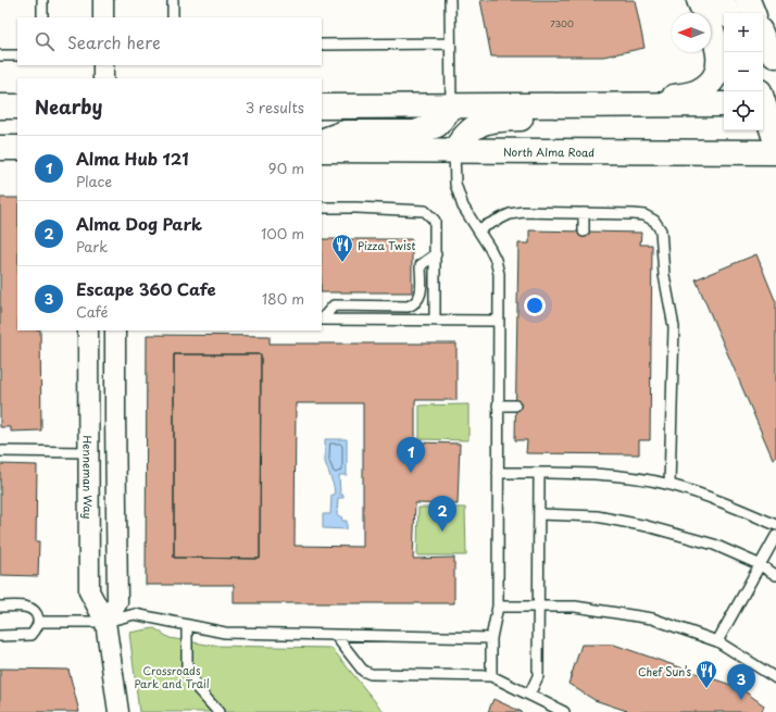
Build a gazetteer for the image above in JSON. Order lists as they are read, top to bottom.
{
  "streets": {
    "main road": ["North Alma Road"],
    "street": ["Henneman Way"]
  },
  "parks": ["Crossroads Park and Trail"],
  "places": {
    "restaurant": ["Pizza Twist", "Chef Sun’s"]
  },
  "house_numbers": ["7300"],
  "north": "left",
  "page": {
    "map_buttons": ["+", "−"],
    "search": "Search here",
    "heading": ["Nearby", "3 results"],
    "list": [
      {
        "mark": "1",
        "name": "Alma Hub 121",
        "note": "Place",
        "value": "90 m"
      },
      {
        "mark": "2",
        "name": "Alma Dog Park",
        "note": "Park",
        "value": "100 m"
      },
      {
        "mark": "3",
        "name": "Escape 360 Cafe",
        "note": "Café",
        "value": "180 m"
      }
    ],
    "pins": ["1", "2", "3"]
  }
}
